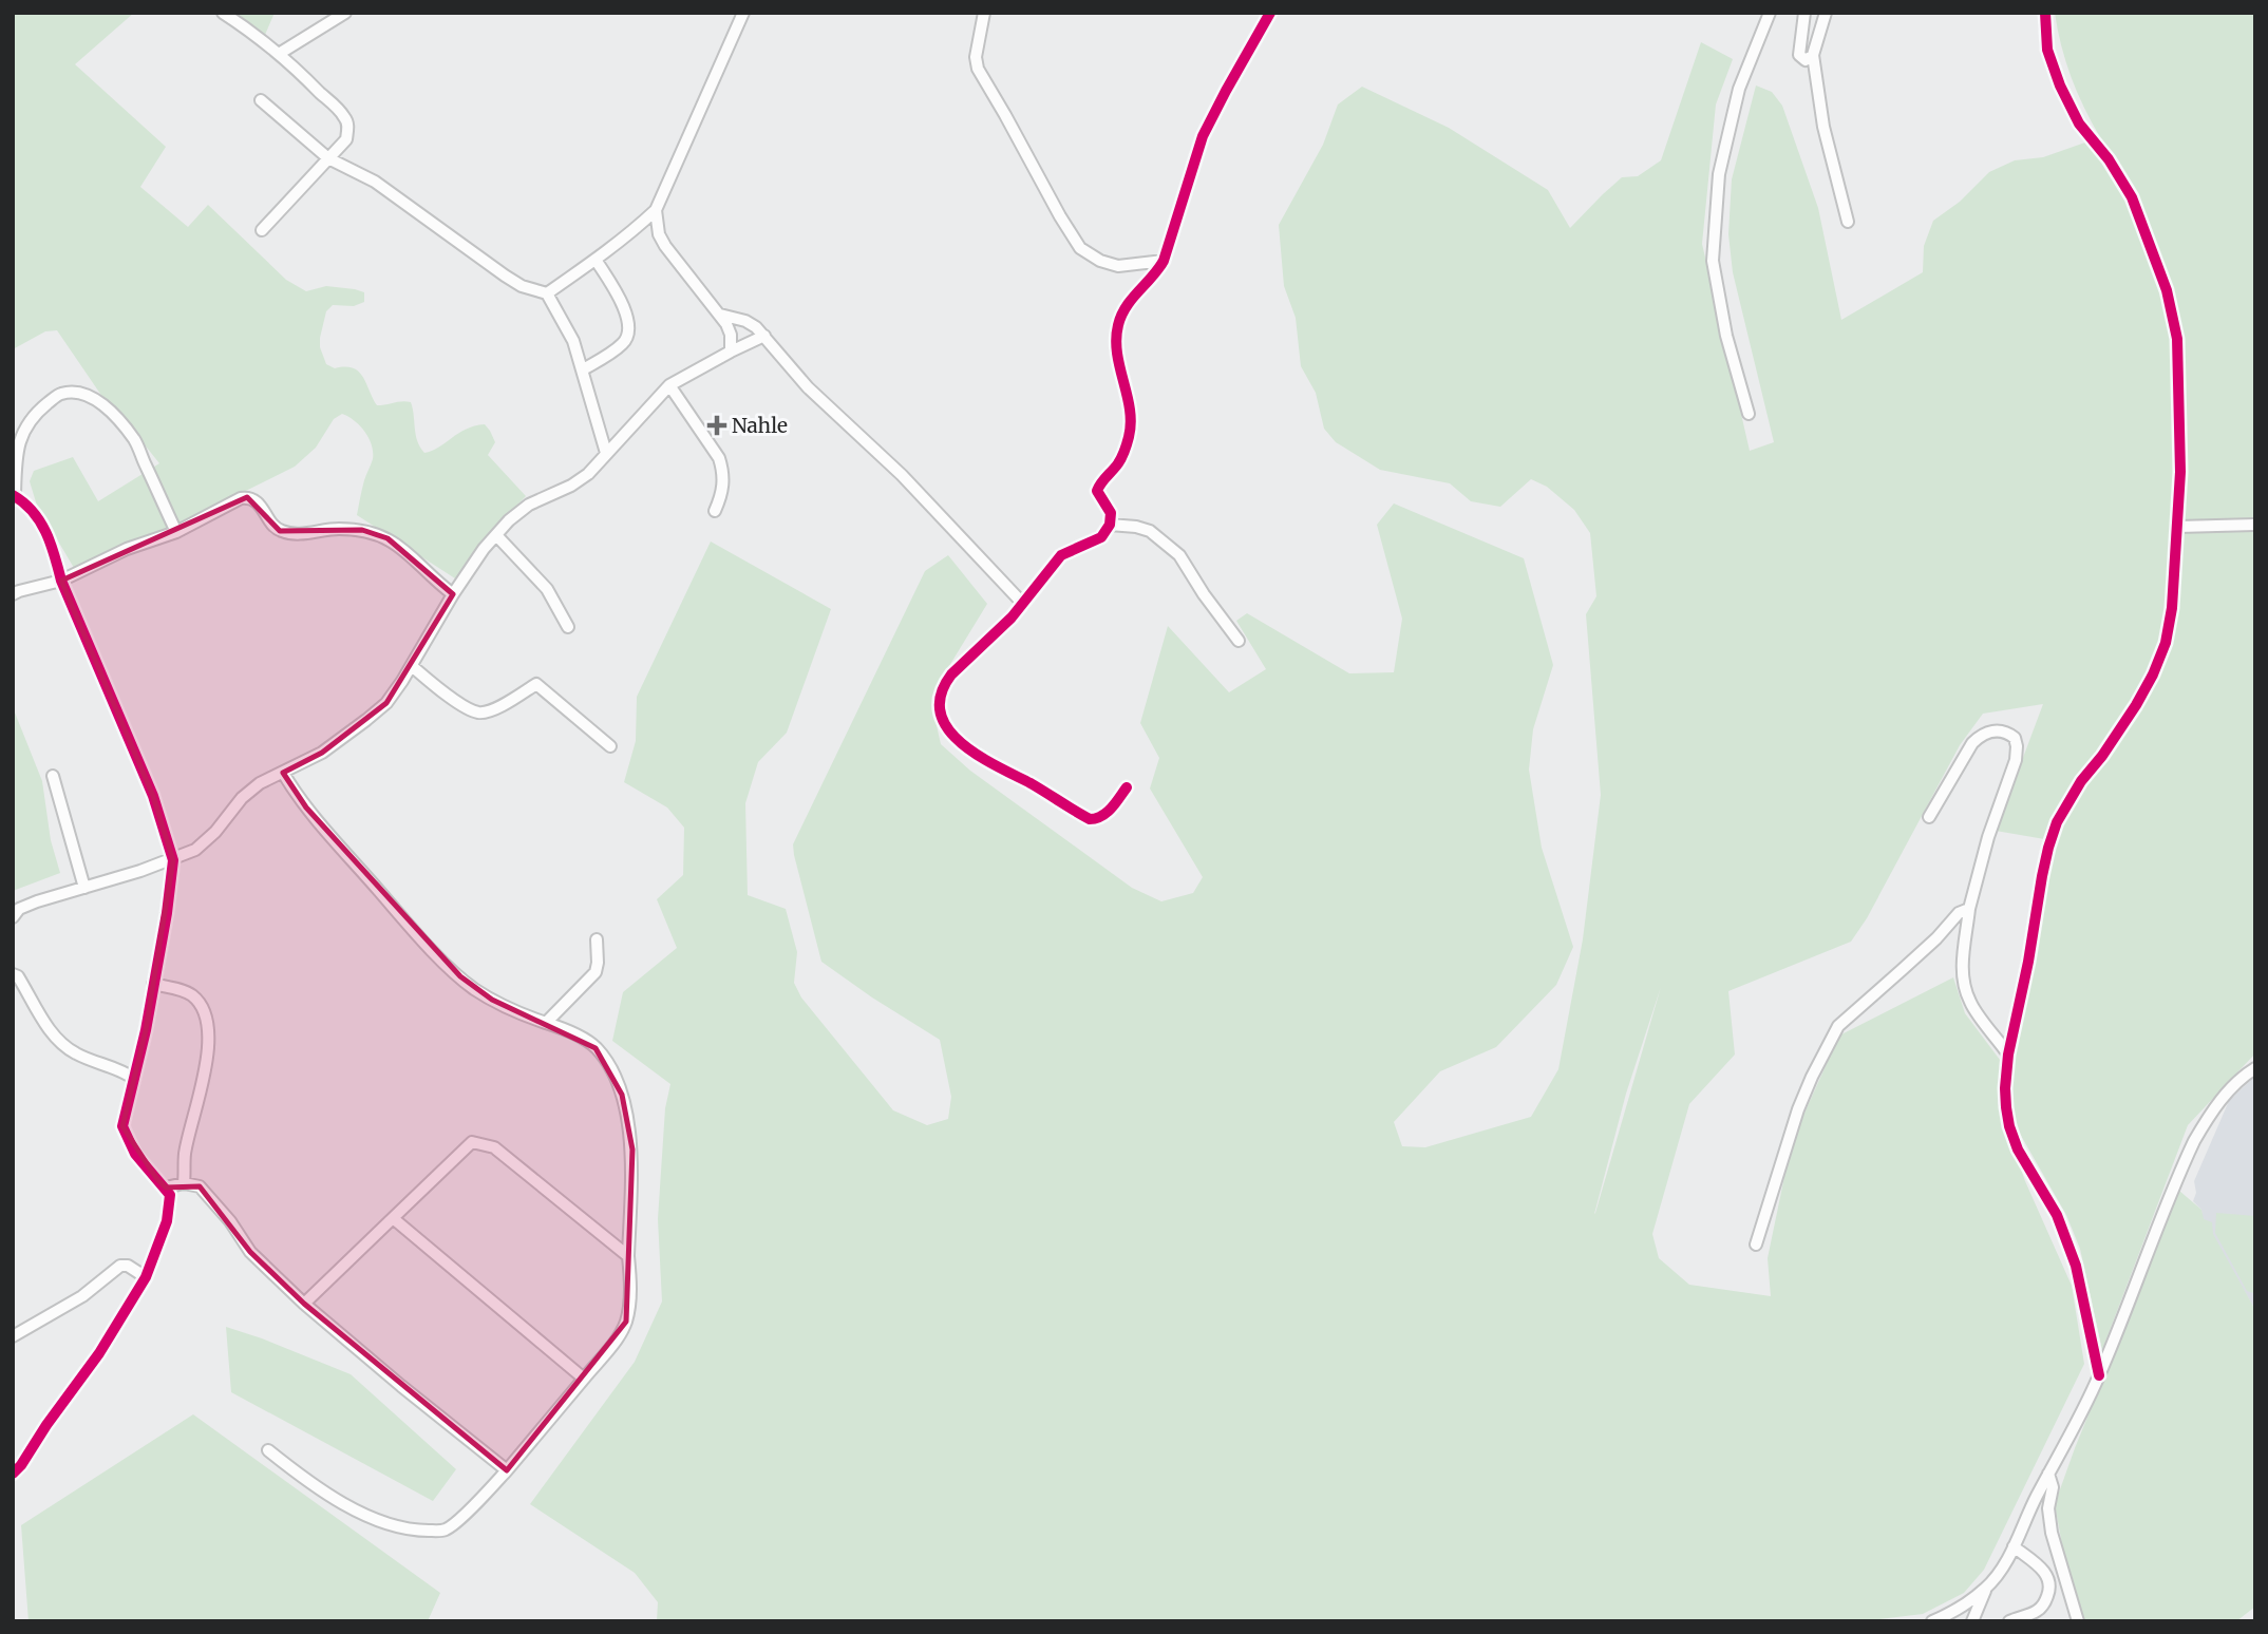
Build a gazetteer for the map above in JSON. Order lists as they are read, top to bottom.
{
  "places": {
    "health": ["Nahle"]
  }
}
